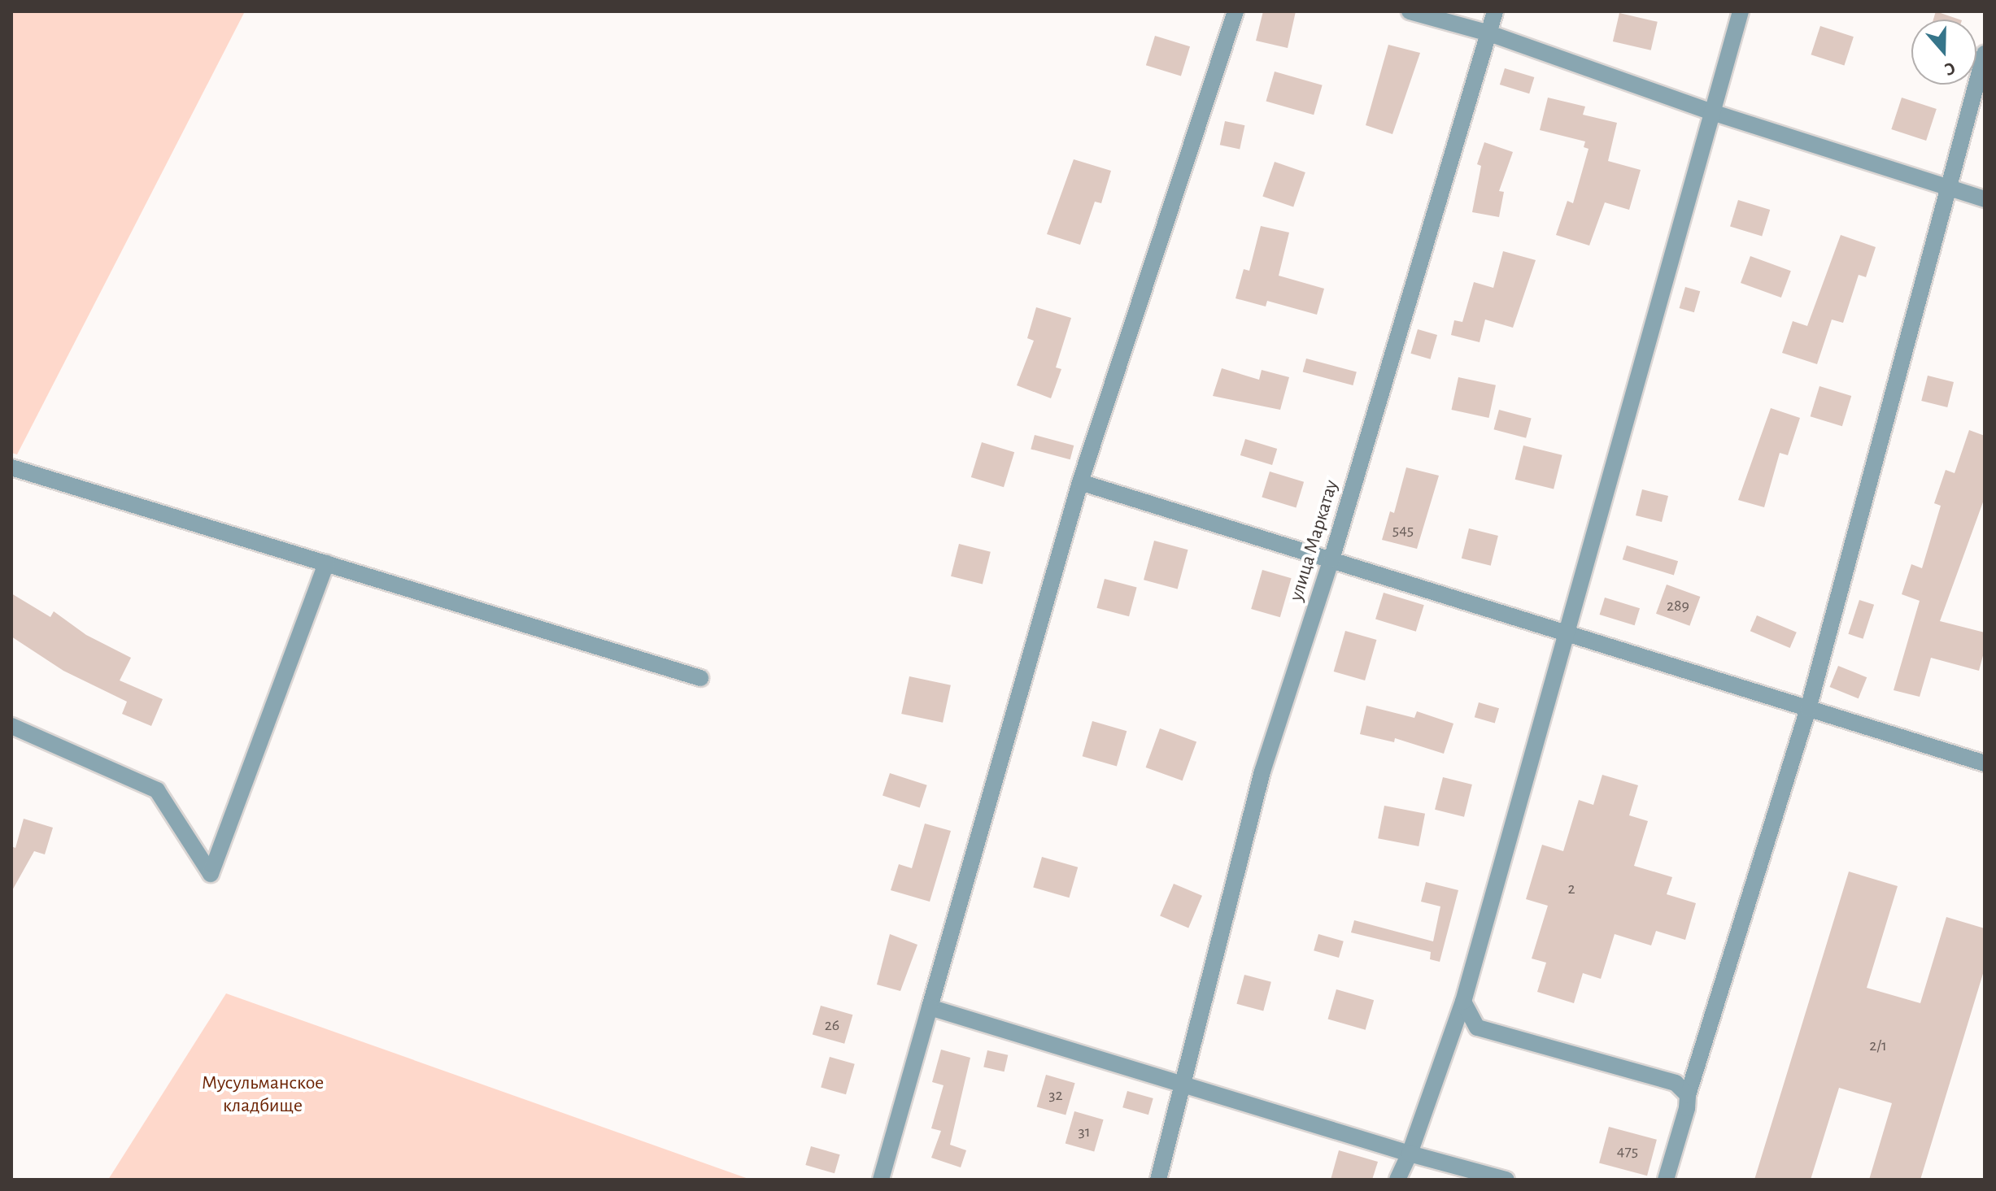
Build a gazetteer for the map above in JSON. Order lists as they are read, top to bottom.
{
  "streets": {
    "street": ["улица Маркатау"]
  },
  "parks": ["Мусульманское кладбище"],
  "house_numbers": [
    "545",
    "289",
    "2",
    "26",
    "2/1",
    "32",
    "31",
    "475"
  ],
  "north": "bottom"
}
